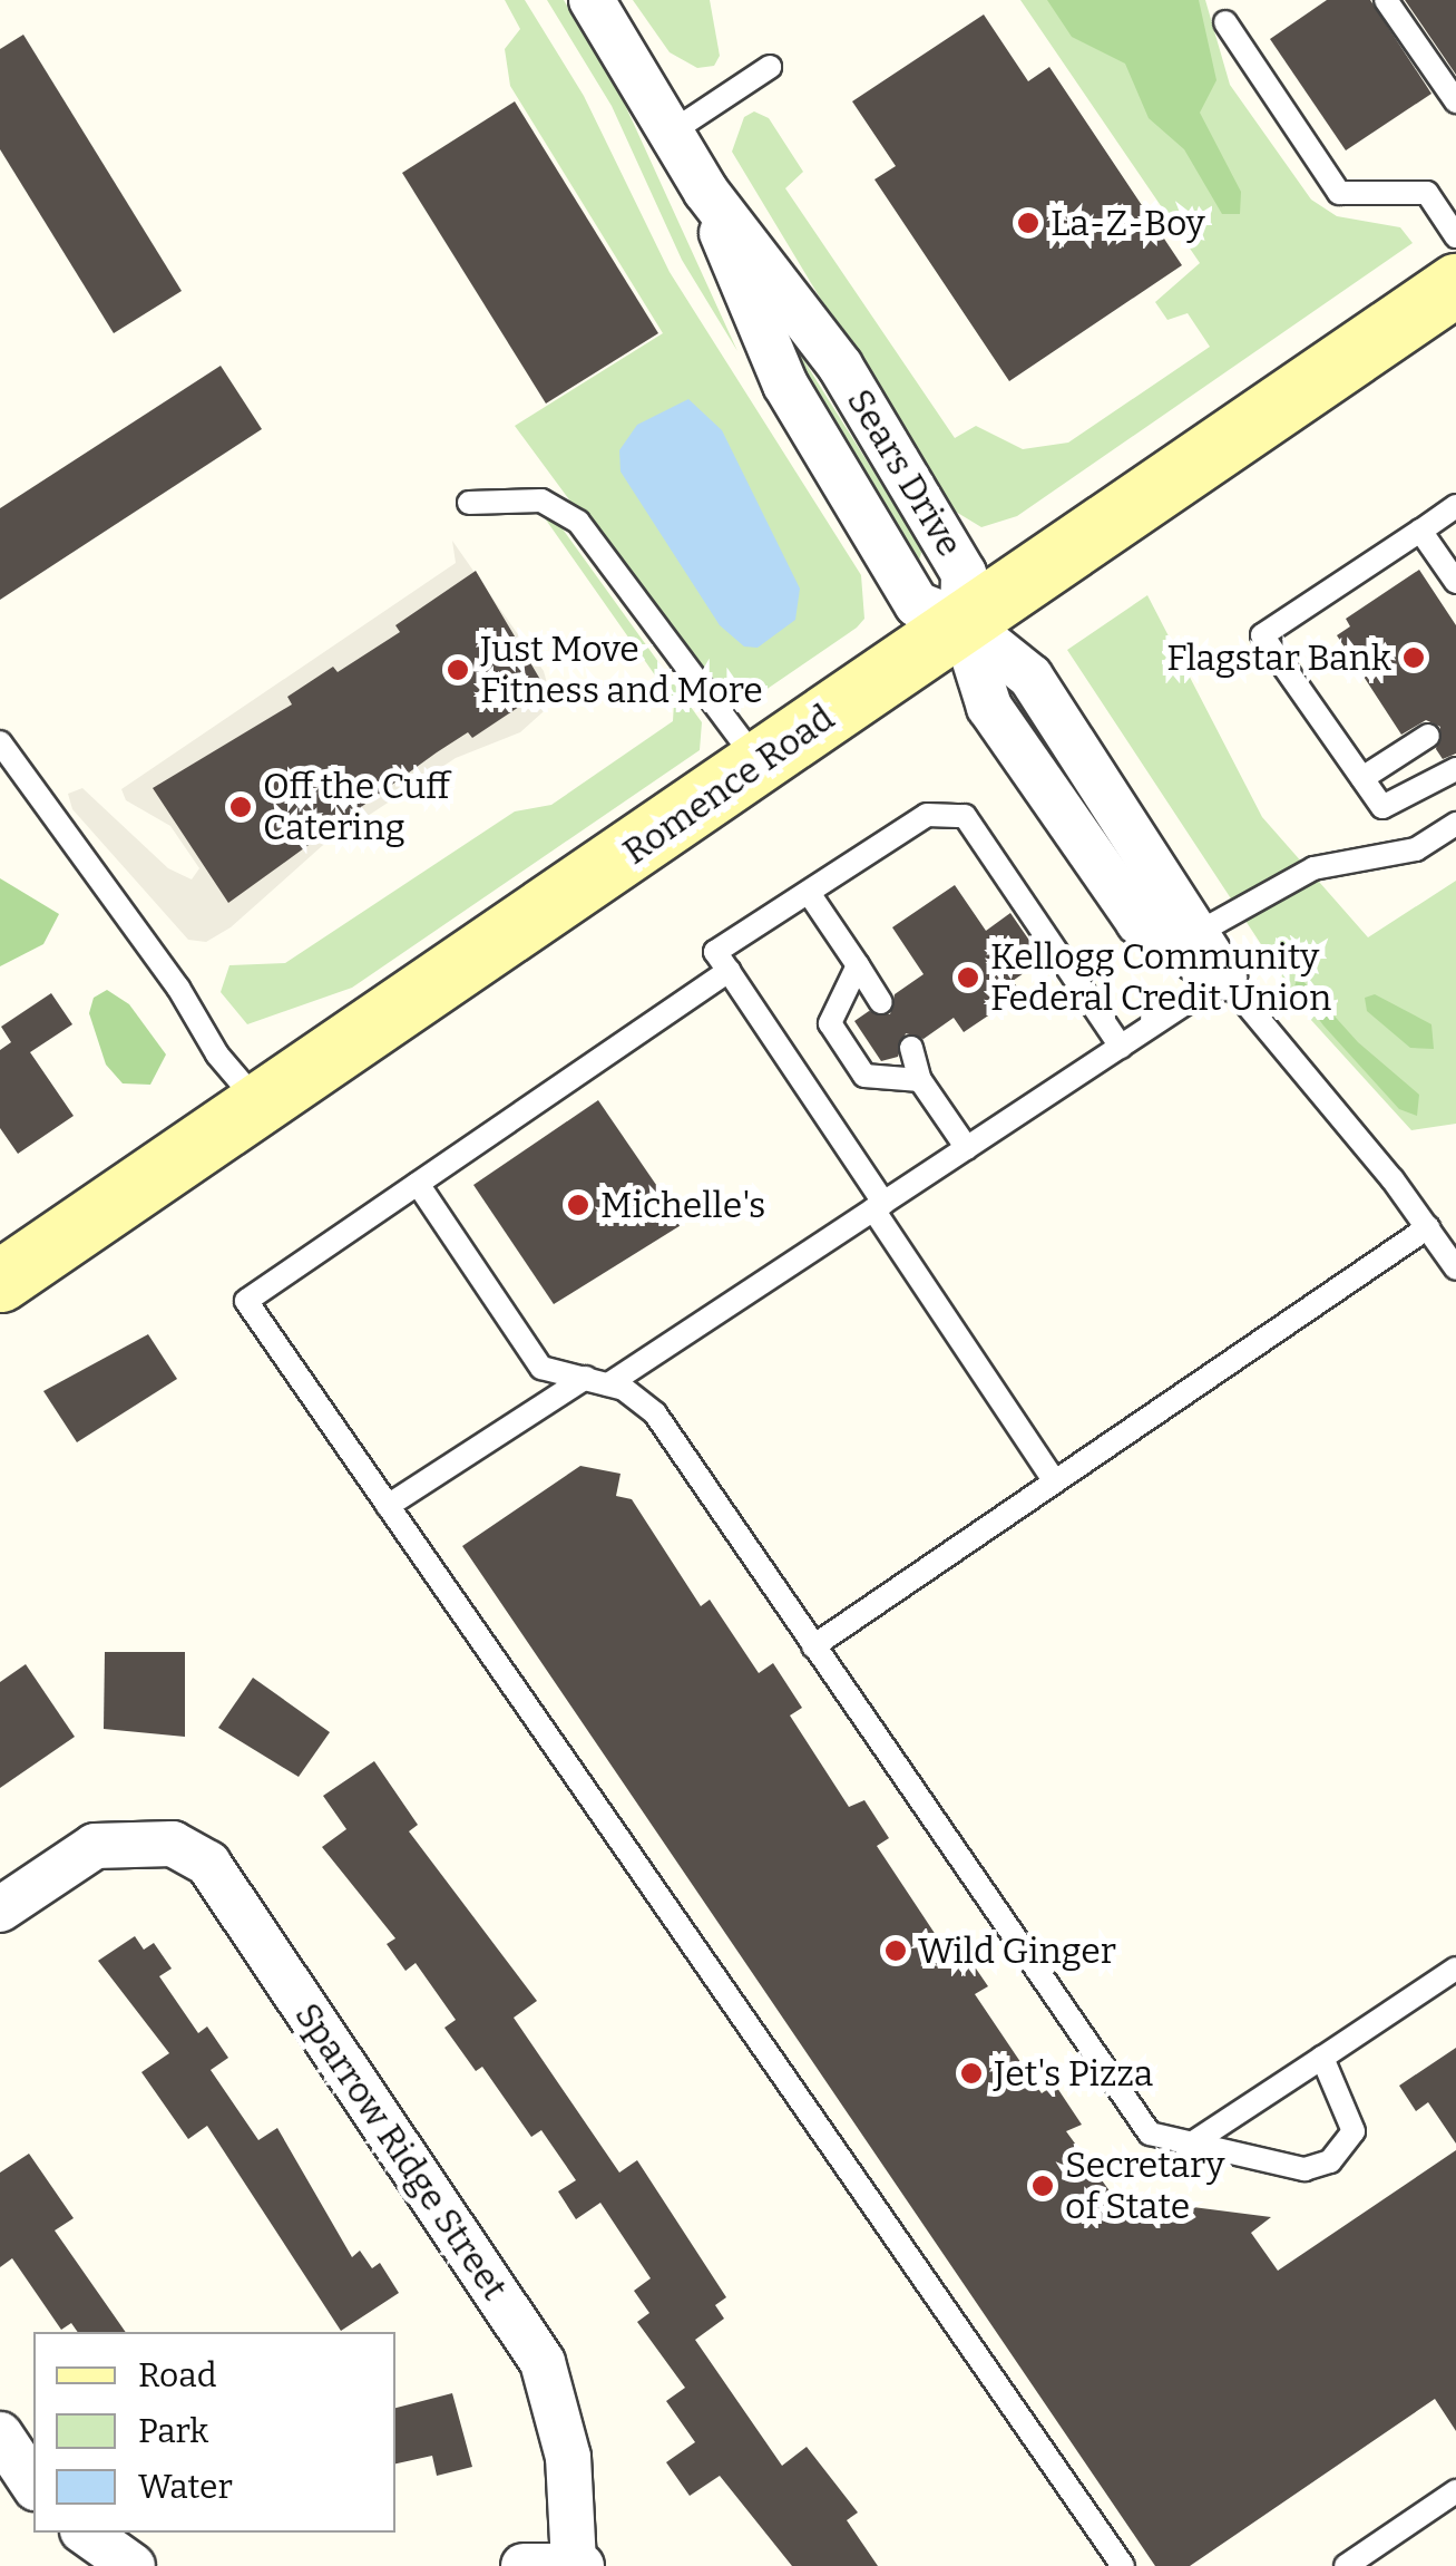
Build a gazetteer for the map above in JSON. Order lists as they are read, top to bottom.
{
  "streets": {
    "street": ["Sears Drive", "Romence Road", "Sparrow Ridge Street"]
  },
  "crossings": [
    ["Sears Drive", "Romence Road"]
  ],
  "places": [
    "La-Z-Boy",
    "Flagstar Bank",
    "Just Move Fitness and More",
    "Off the Cuff Catering",
    "Kellogg Community Federal Credit Union",
    "Michelle's",
    "Wild Ginger",
    "Jet's Pizza",
    "Secretary of State"
  ],
  "legend": ["Road", "Park", "Water"]
}
